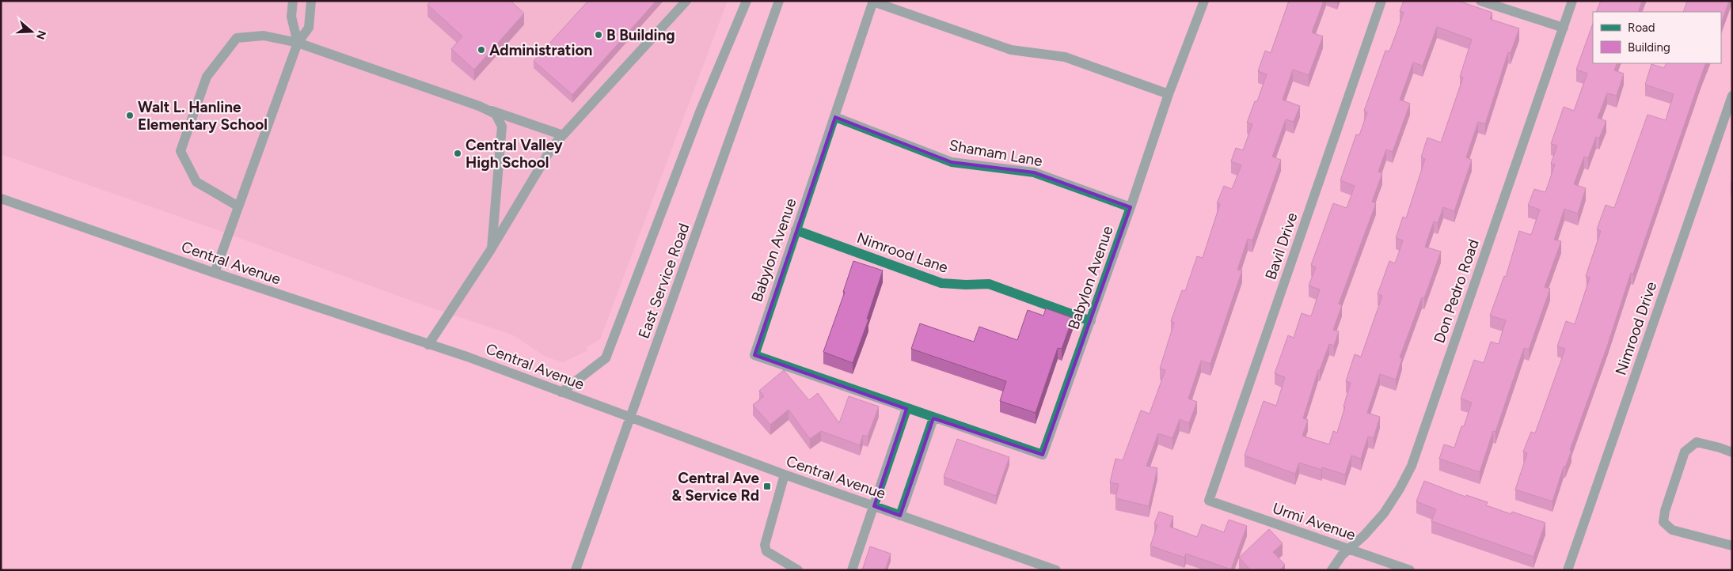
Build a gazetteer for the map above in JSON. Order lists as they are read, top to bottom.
{
  "streets": {
    "street": [
      "Shamam Lane",
      "Bavil Drive",
      "Babylon Avenue",
      "Nimrood Lane",
      "Central Avenue",
      "East Service Road",
      "Don Pedro Road",
      "Nimrood Drive",
      "Urmi Avenue"
    ]
  },
  "crossings": [
    ["Shamam Lane", "Babylon Avenue"],
    ["Bavil Drive", "Urmi Avenue"],
    ["Babylon Avenue", "Nimrood Lane"],
    ["Central Avenue", "East Service Road"],
    ["Don Pedro Road", "Urmi Avenue"]
  ],
  "places": {
    "other": [
      "B Building",
      "Administration",
      "Walt L. Hanline Elementary School",
      "Central Valley High School"
    ],
    "transit": ["Central Ave & Service Rd"]
  },
  "legend": ["Road", "Building"],
  "north": "right"
}
